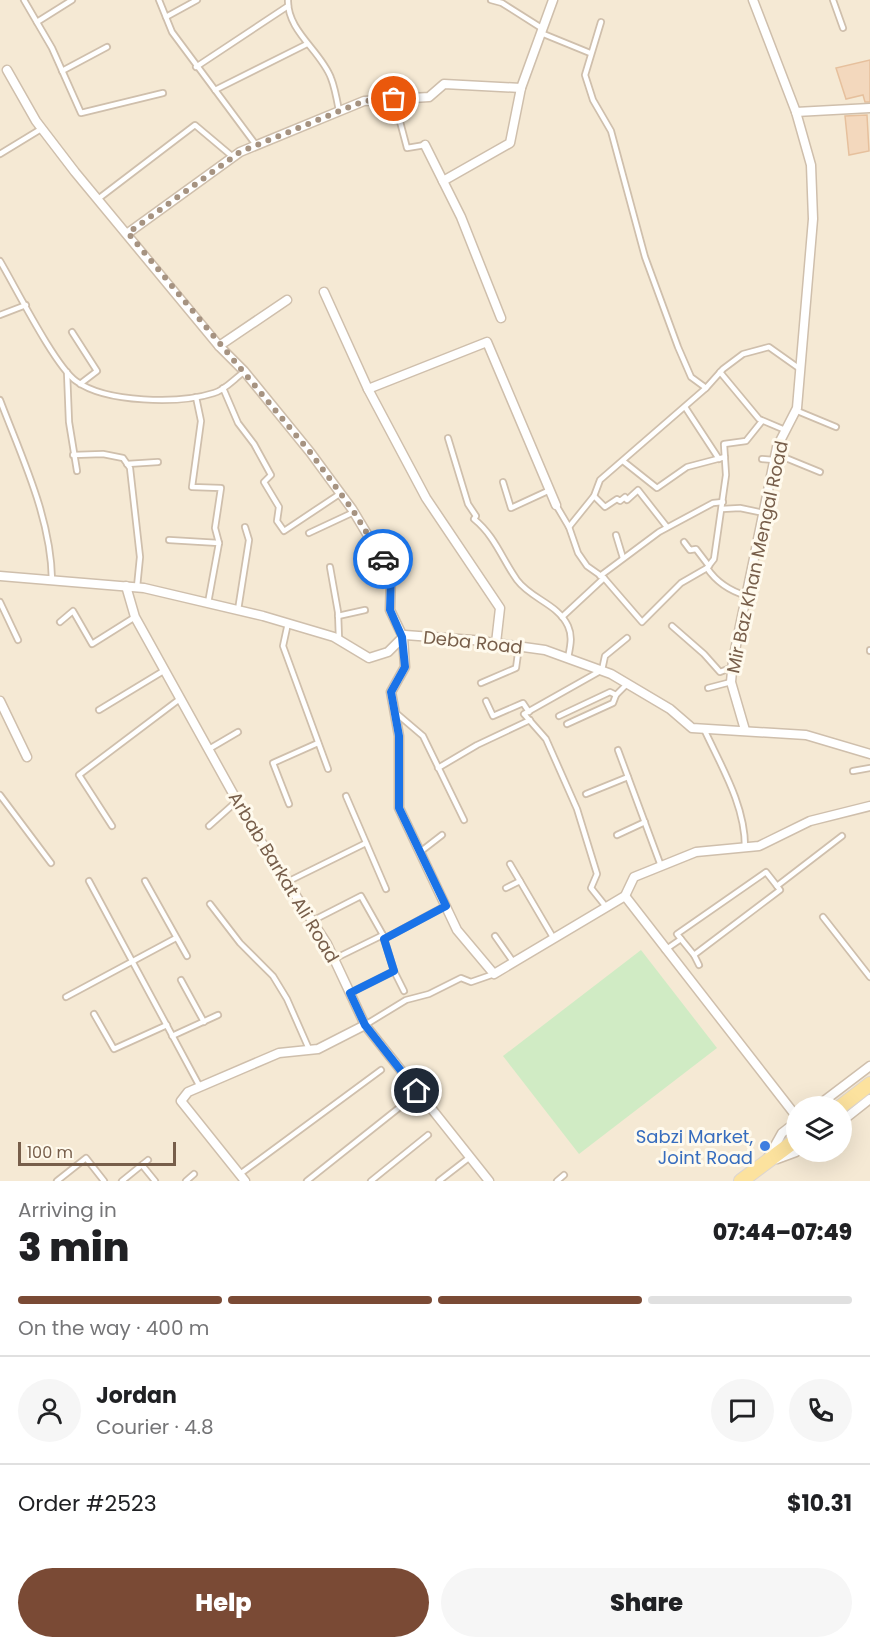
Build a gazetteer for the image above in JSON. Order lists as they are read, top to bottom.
{
  "streets": {
    "street": ["Mir Baz Khan Mengal Road", "Deba Road", "Arbab Barkat Ali Road"]
  },
  "crossings": [
    ["Mir Baz Khan Mengal Road", "Deba Road"],
    ["Deba Road", "Arbab Barkat Ali Road"]
  ],
  "places": ["Sabzi Market, Joint Road"],
  "scale_bar": "100 m",
  "page": {
    "scale": "100 m",
    "heading": ["3 min", "Arriving in", "07:44–07:49"],
    "panel": [
      "Jordan",
      "Courier · 4.8",
      "Order #2523",
      "$10.31"
    ],
    "bar": "On the way · 400 m",
    "buttons": ["Help", "Share"]
  }
}
